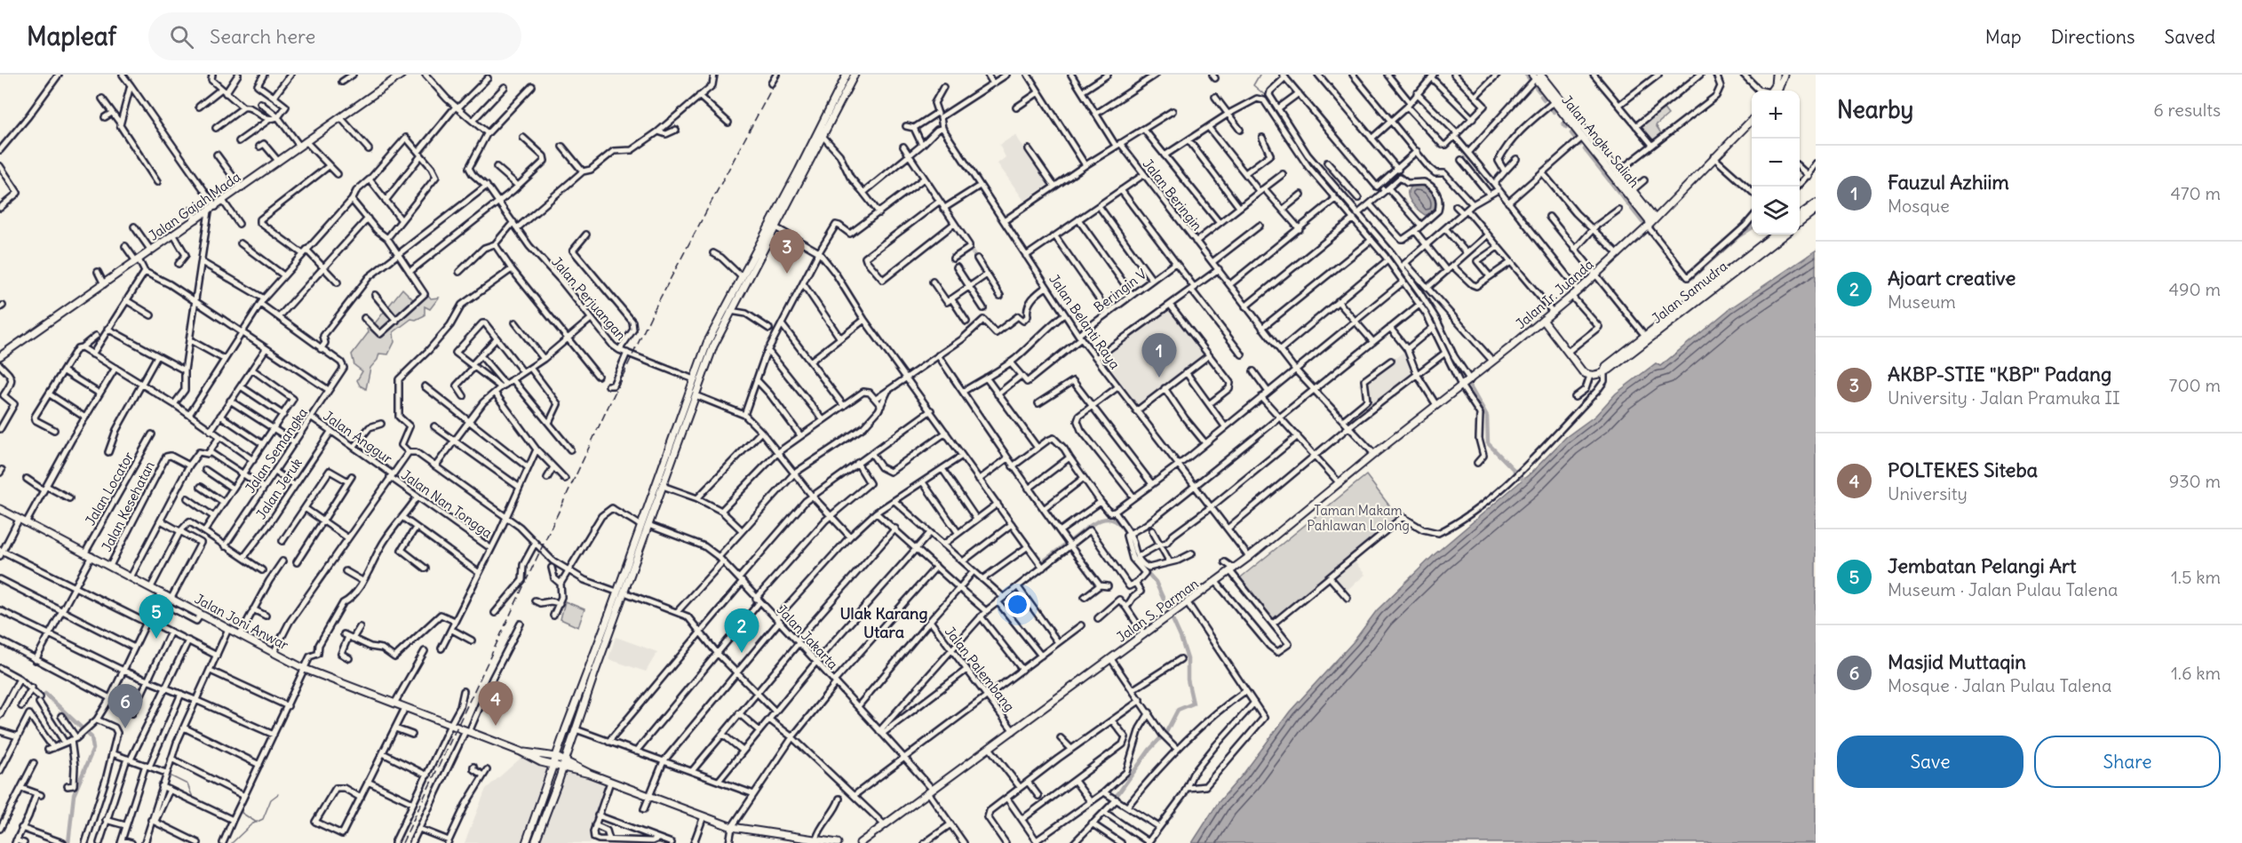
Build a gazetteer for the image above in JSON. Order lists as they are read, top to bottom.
{
  "streets": {
    "main road": [
      "Jalan Angku Saliah",
      "Jalan Gajah Mada",
      "Jalan Samudra",
      "Jalan Ir. Juanda",
      "Jalan S. Parman",
      "Jalan Joni Anwar"
    ],
    "street": [
      "Jalan Beringin",
      "Beringin V",
      "Jalan Perjuangan",
      "Jalan Belanti Raya",
      "Jalan Anggur",
      "Jalan Semangka",
      "Jalan Locator",
      "Jalan Jeruk",
      "Jalan Nan Tongga",
      "Jalan Kesehatan",
      "Jalan Jakarta",
      "Jalan Palembang"
    ]
  },
  "crossings": [
    ["Jalan Angku Saliah", "Jalan Ir. Juanda"],
    ["Jalan Beringin", "Jalan S. Parman"],
    ["Beringin V", "Jalan Belanti Raya"],
    ["Jalan Ir. Juanda", "Jalan S. Parman"],
    ["Jalan Belanti Raya", "Jalan S. Parman"],
    ["Jalan Anggur", "Jalan Semangka"],
    ["Jalan Anggur", "Jalan Jeruk"],
    ["Jalan Anggur", "Jalan Nan Tongga"],
    ["Jalan Locator", "Jalan Joni Anwar"],
    ["Jalan Kesehatan", "Jalan Joni Anwar"],
    ["Jalan S. Parman", "Jalan Jakarta"],
    ["Jalan S. Parman", "Jalan Palembang"]
  ],
  "districts": ["Ulak Karang Utara"],
  "parks": ["Taman Makam Pahlawan Lolong"],
  "page": {
    "header": "Mapleaf",
    "search": "Search here",
    "nav": ["Map", "Directions", "Saved"],
    "heading": ["Nearby", "6 results"],
    "map_buttons": ["+", "−"],
    "list": [
      {
        "mark": "1",
        "name": "Fauzul Azhiim",
        "note": "Mosque",
        "value": "470 m"
      },
      {
        "mark": "2",
        "name": "Ajoart creative",
        "note": "Museum",
        "value": "490 m"
      },
      {
        "mark": "3",
        "name": "AKBP-STIE \"KBP\" Padang",
        "note": "University · Jalan Pramuka II",
        "value": "700 m"
      },
      {
        "mark": "4",
        "name": "POLTEKES Siteba",
        "note": "University",
        "value": "930 m"
      },
      {
        "mark": "5",
        "name": "Jembatan Pelangi Art",
        "note": "Museum · Jalan Pulau Talena",
        "value": "1.5 km"
      },
      {
        "mark": "6",
        "name": "Masjid Muttaqin",
        "note": "Mosque · Jalan Pulau Talena",
        "value": "1.6 km"
      }
    ],
    "pins": [
      "3",
      "1",
      "5",
      "2",
      "4",
      "6"
    ],
    "buttons": ["Save", "Share"]
  }
}
